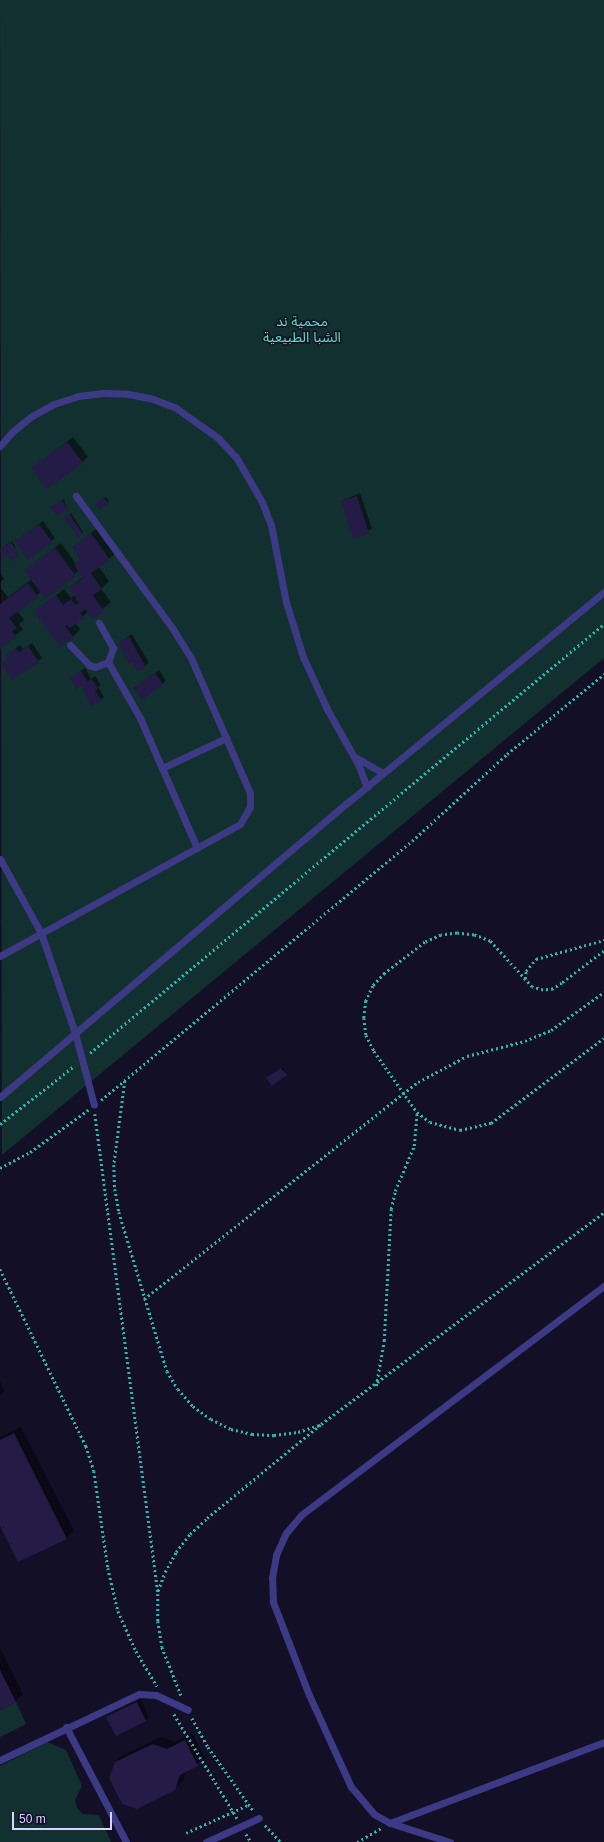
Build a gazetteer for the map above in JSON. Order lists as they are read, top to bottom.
{
  "parks": ["محمية ند الشبا الطبيعية"],
  "scale_bar": "50 m"
}
